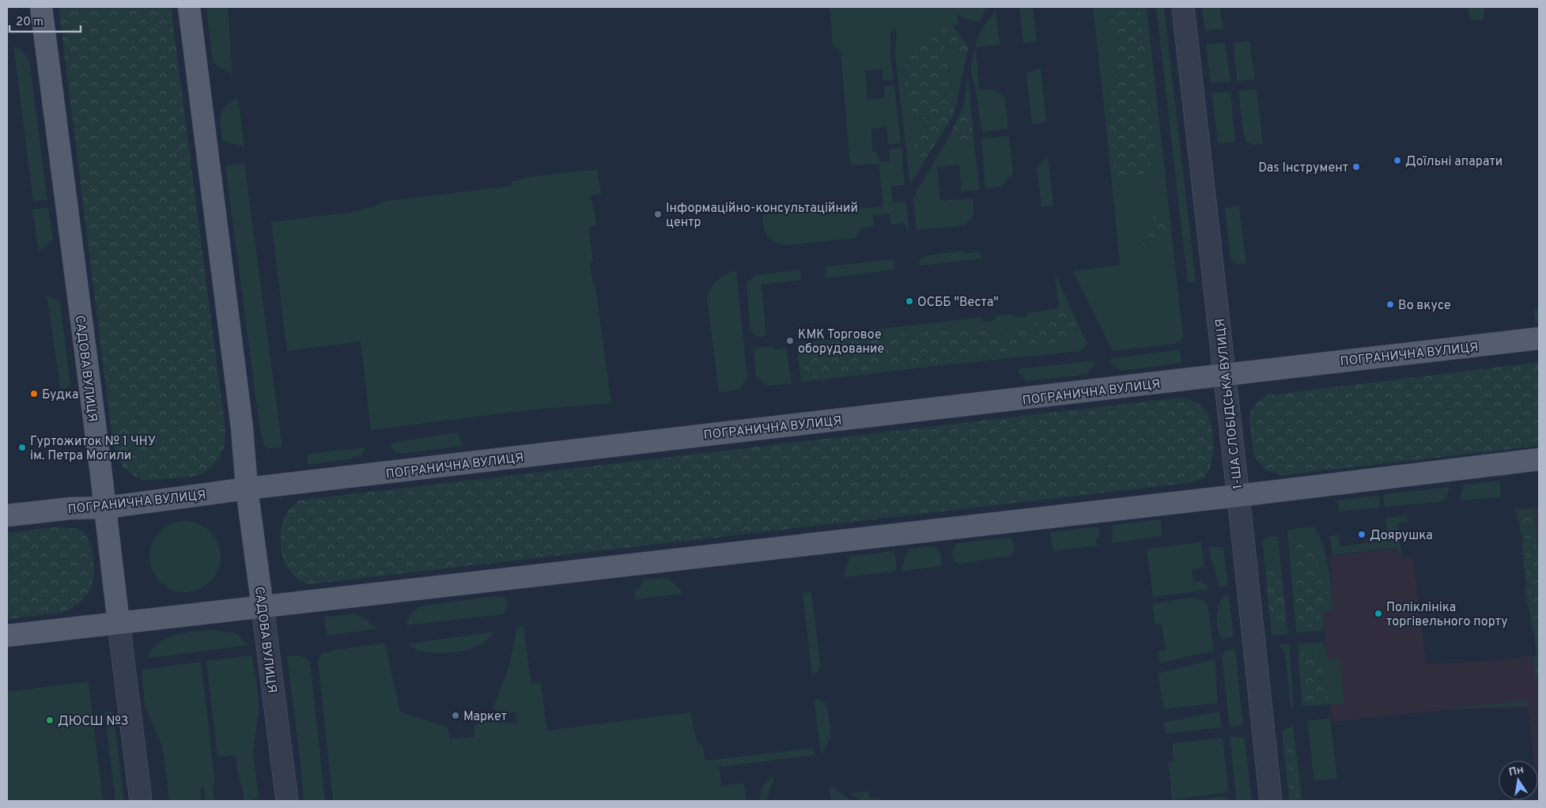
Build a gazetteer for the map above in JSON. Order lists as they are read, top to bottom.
{
  "streets": {
    "main road": ["ПОГРАНИЧНА ВУЛИЦЯ", "САДОВА ВУЛИЦЯ"],
    "street": ["1-ША СЛОБІДСЬКА ВУЛИЦЯ"]
  },
  "crossings": [
    ["ПОГРАНИЧНА ВУЛИЦЯ", "САДОВА ВУЛИЦЯ"],
    ["ПОГРАНИЧНА ВУЛИЦЯ", "1-ША СЛОБІДСЬКА ВУЛИЦЯ"]
  ],
  "places": [
    "Доїльні апарати",
    "Das Інструмент",
    "Інформаційно-консультаційний центр",
    "ОСББ \"Веста\"",
    "Во вкусе",
    "КМК Торговое оборудование",
    "Будка",
    "Гуртожиток № 1 ЧНУ ім. Петра Могили",
    "Доярушка",
    "Поліклініка торгівельного порту",
    "Маркет",
    "ДЮСШ №3"
  ],
  "scale_bar": "20 m",
  "north": "top"
}
